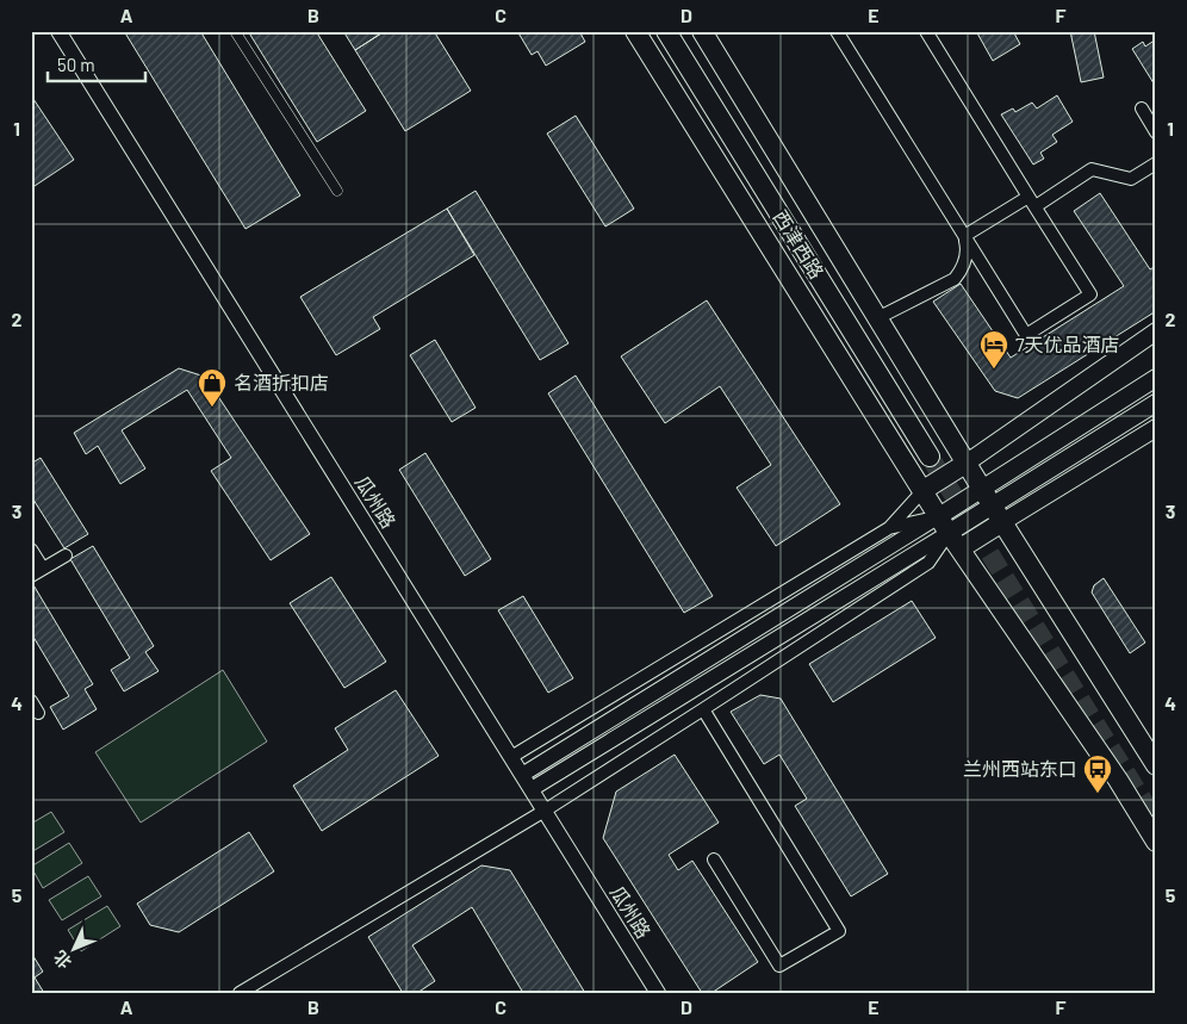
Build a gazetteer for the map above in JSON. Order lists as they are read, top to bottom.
{
  "streets": {
    "main road": ["西津西路"],
    "street": ["瓜州路"]
  },
  "places": {
    "hotel": ["7天优品酒店"],
    "shop": ["名酒折扣店"],
    "bus stop": ["兰州西站东口"]
  },
  "scale_bar": "50 m",
  "north": "bottom left",
  "grid": {
    "columns": [
      "A",
      "B",
      "C",
      "D",
      "E",
      "F"
    ],
    "rows": [
      "1",
      "2",
      "3",
      "4",
      "5"
    ]
  }
}
